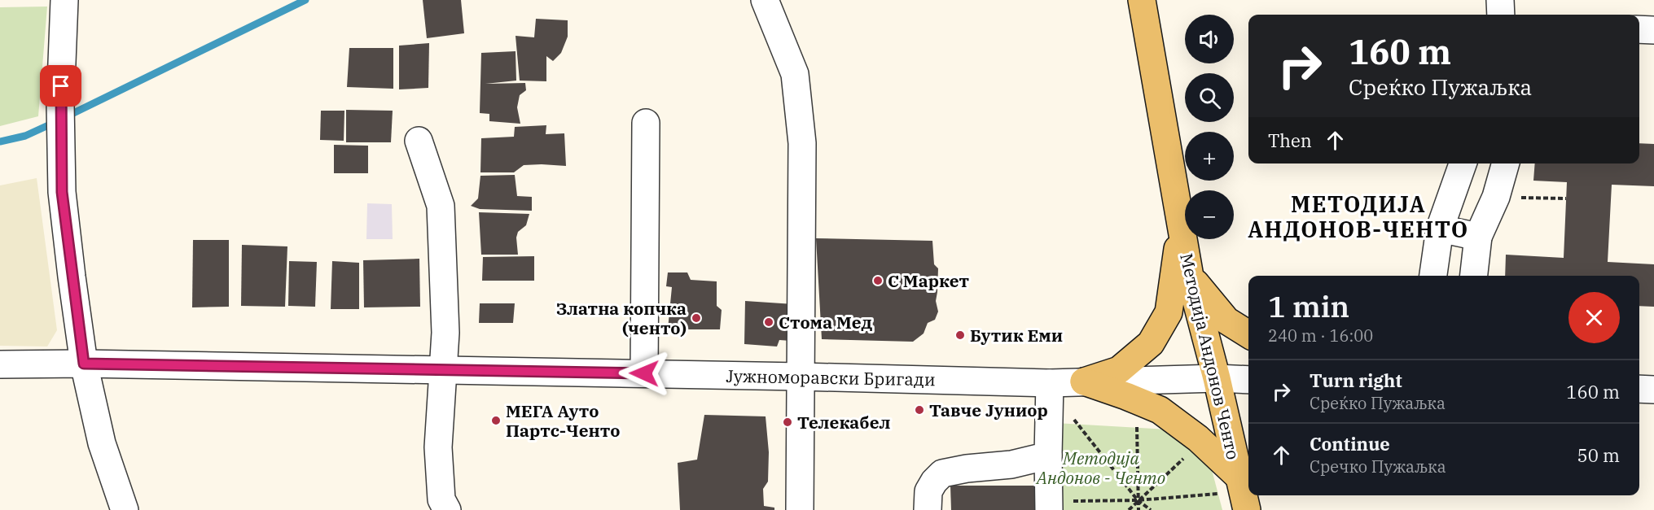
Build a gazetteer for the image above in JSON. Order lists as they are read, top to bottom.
{
  "streets": {
    "main road": ["Методија Андонов Ченто"],
    "street": ["Јужноморавски Бригади"]
  },
  "crossings": [
    ["Методија Андонов Ченто", "Јужноморавски Бригади"]
  ],
  "districts": ["МЕТОДИЈА АНДОНОВ-ЧЕНТО"],
  "parks": ["Методија Андонов - Ченто"],
  "places": [
    "С Маркет",
    "Златна копчка (ченто)",
    "Стома Мед",
    "Бутик Еми",
    "Тавче Јуниор",
    "МЕГА Ауто Партс-Ченто",
    "Телекабел"
  ],
  "page": {
    "map_buttons": ["+", "−"],
    "turn": ["160 m", "Среќко Пужаљка"],
    "then": "Then",
    "heading": ["1 min", "240 m · 16:00"],
    "list": [
      {
        "name": "Turn right",
        "note": "Среќко Пужаљка",
        "value": "160 m"
      },
      {
        "name": "Continue",
        "note": "Сречко Пужаљка",
        "value": "50 m"
      }
    ]
  }
}
